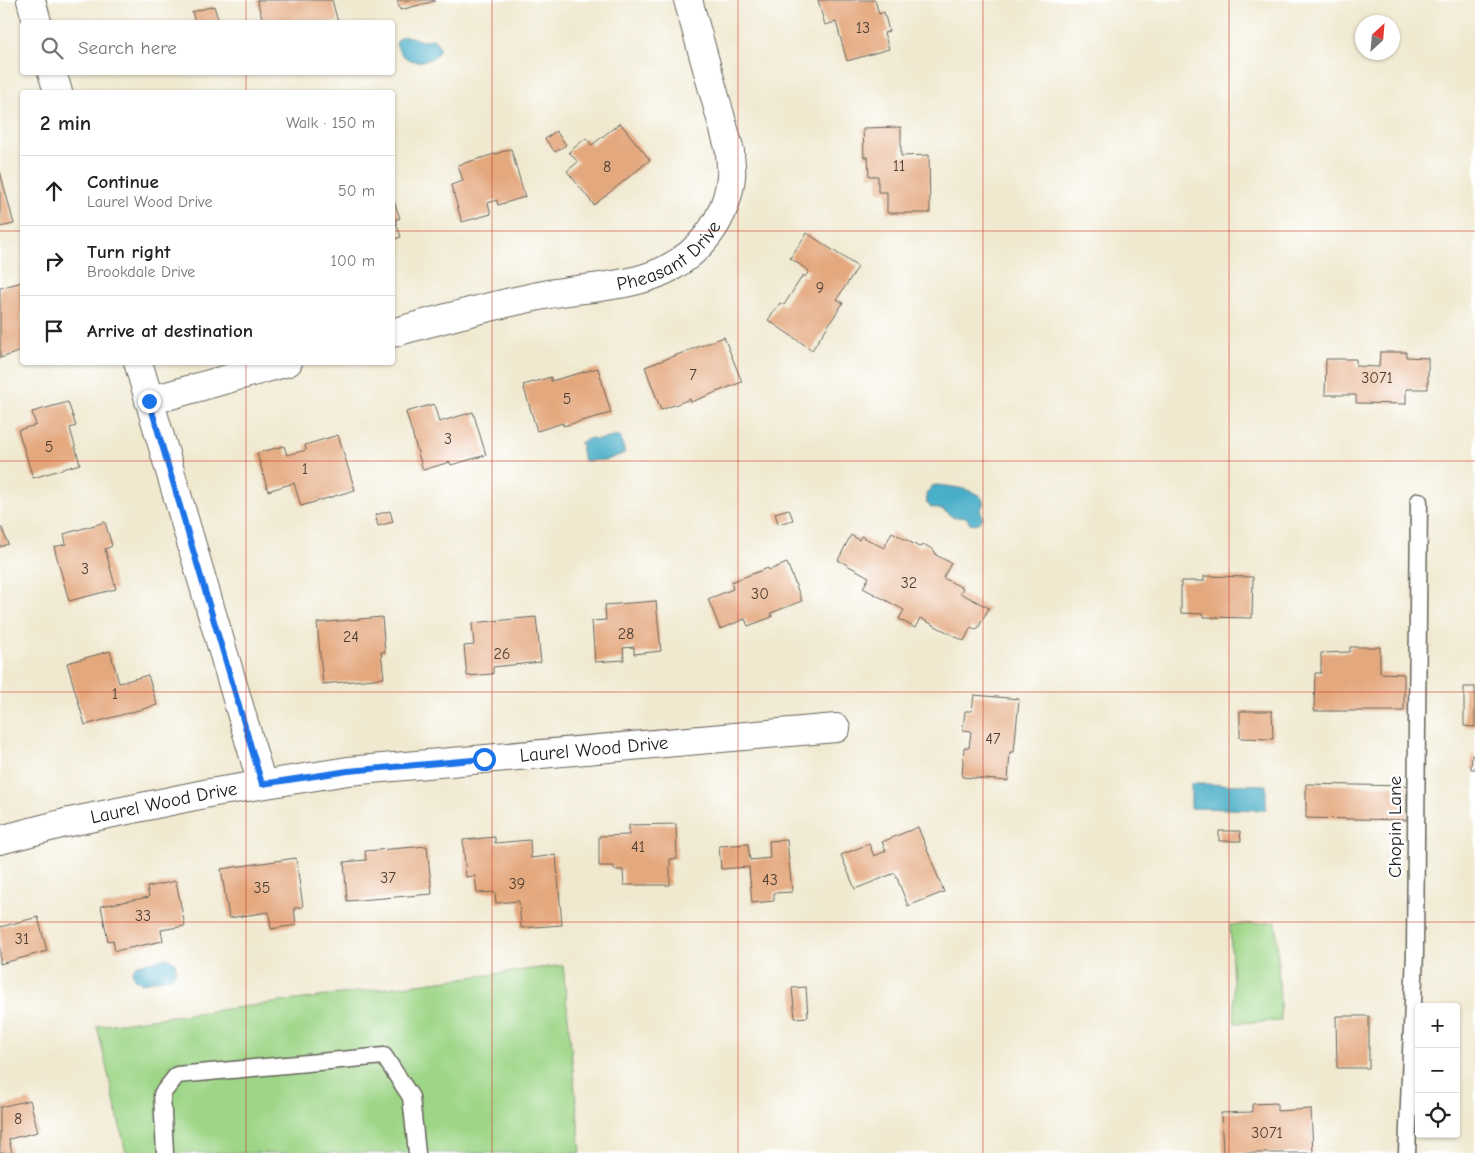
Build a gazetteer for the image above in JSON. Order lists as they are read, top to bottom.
{
  "streets": {
    "street": ["Pheasant Drive", "Laurel Wood Drive"],
    "lane": ["Chopin Lane"]
  },
  "house_numbers": [
    "13",
    "11",
    "8",
    "9",
    "7",
    "3071",
    "5",
    "3",
    "5",
    "1",
    "3",
    "32",
    "30",
    "28",
    "24",
    "26",
    "1",
    "47",
    "41",
    "37",
    "43",
    "39",
    "35",
    "33",
    "31",
    "8",
    "3071"
  ],
  "north": "top right",
  "page": {
    "search": "Search here",
    "heading": ["2 min", "Walk · 150 m"],
    "list": [
      ["Continue", "Laurel Wood Drive", "50 m"],
      ["Turn right", "Brookdale Drive", "100 m"],
      "Arrive at destination"
    ],
    "map_buttons": ["+", "−"]
  }
}
